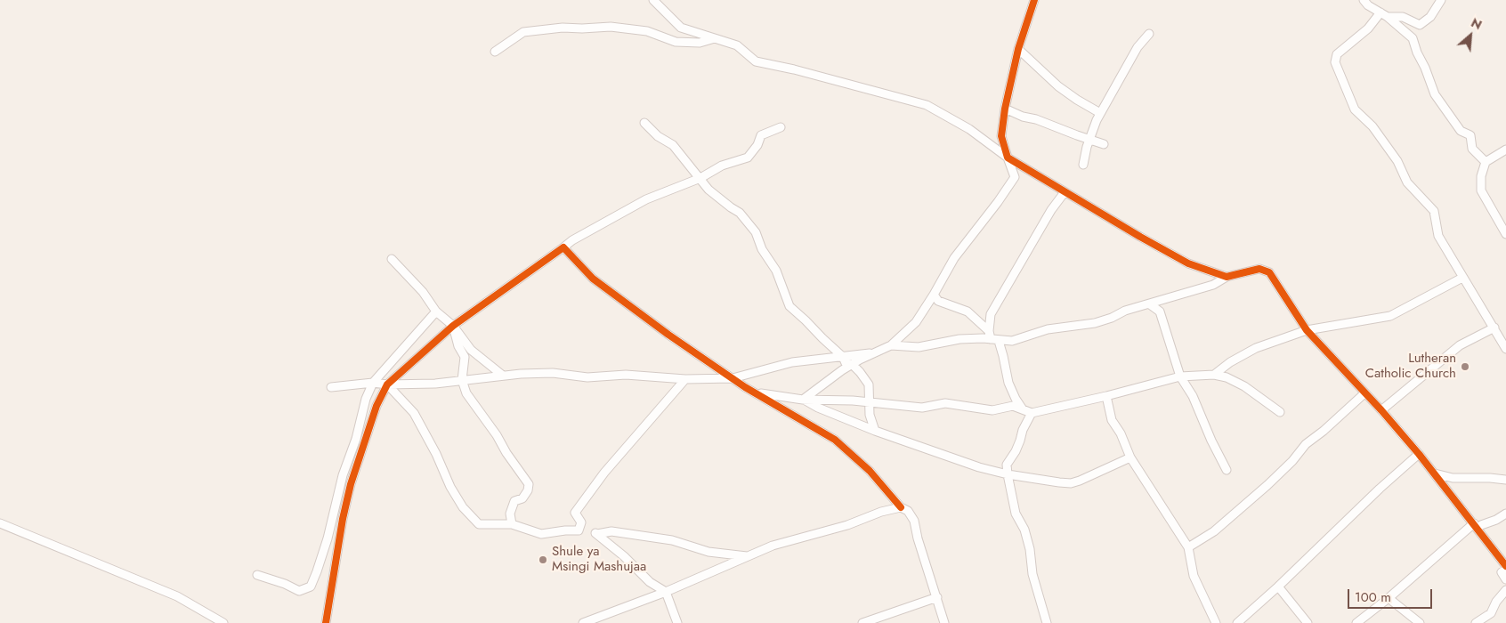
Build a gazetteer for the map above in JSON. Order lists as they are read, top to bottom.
{
  "places": ["Lutheran Catholic Church", "Shule ya Msingi Mashujaa"],
  "scale_bar": "100 m",
  "north": "top right"
}
